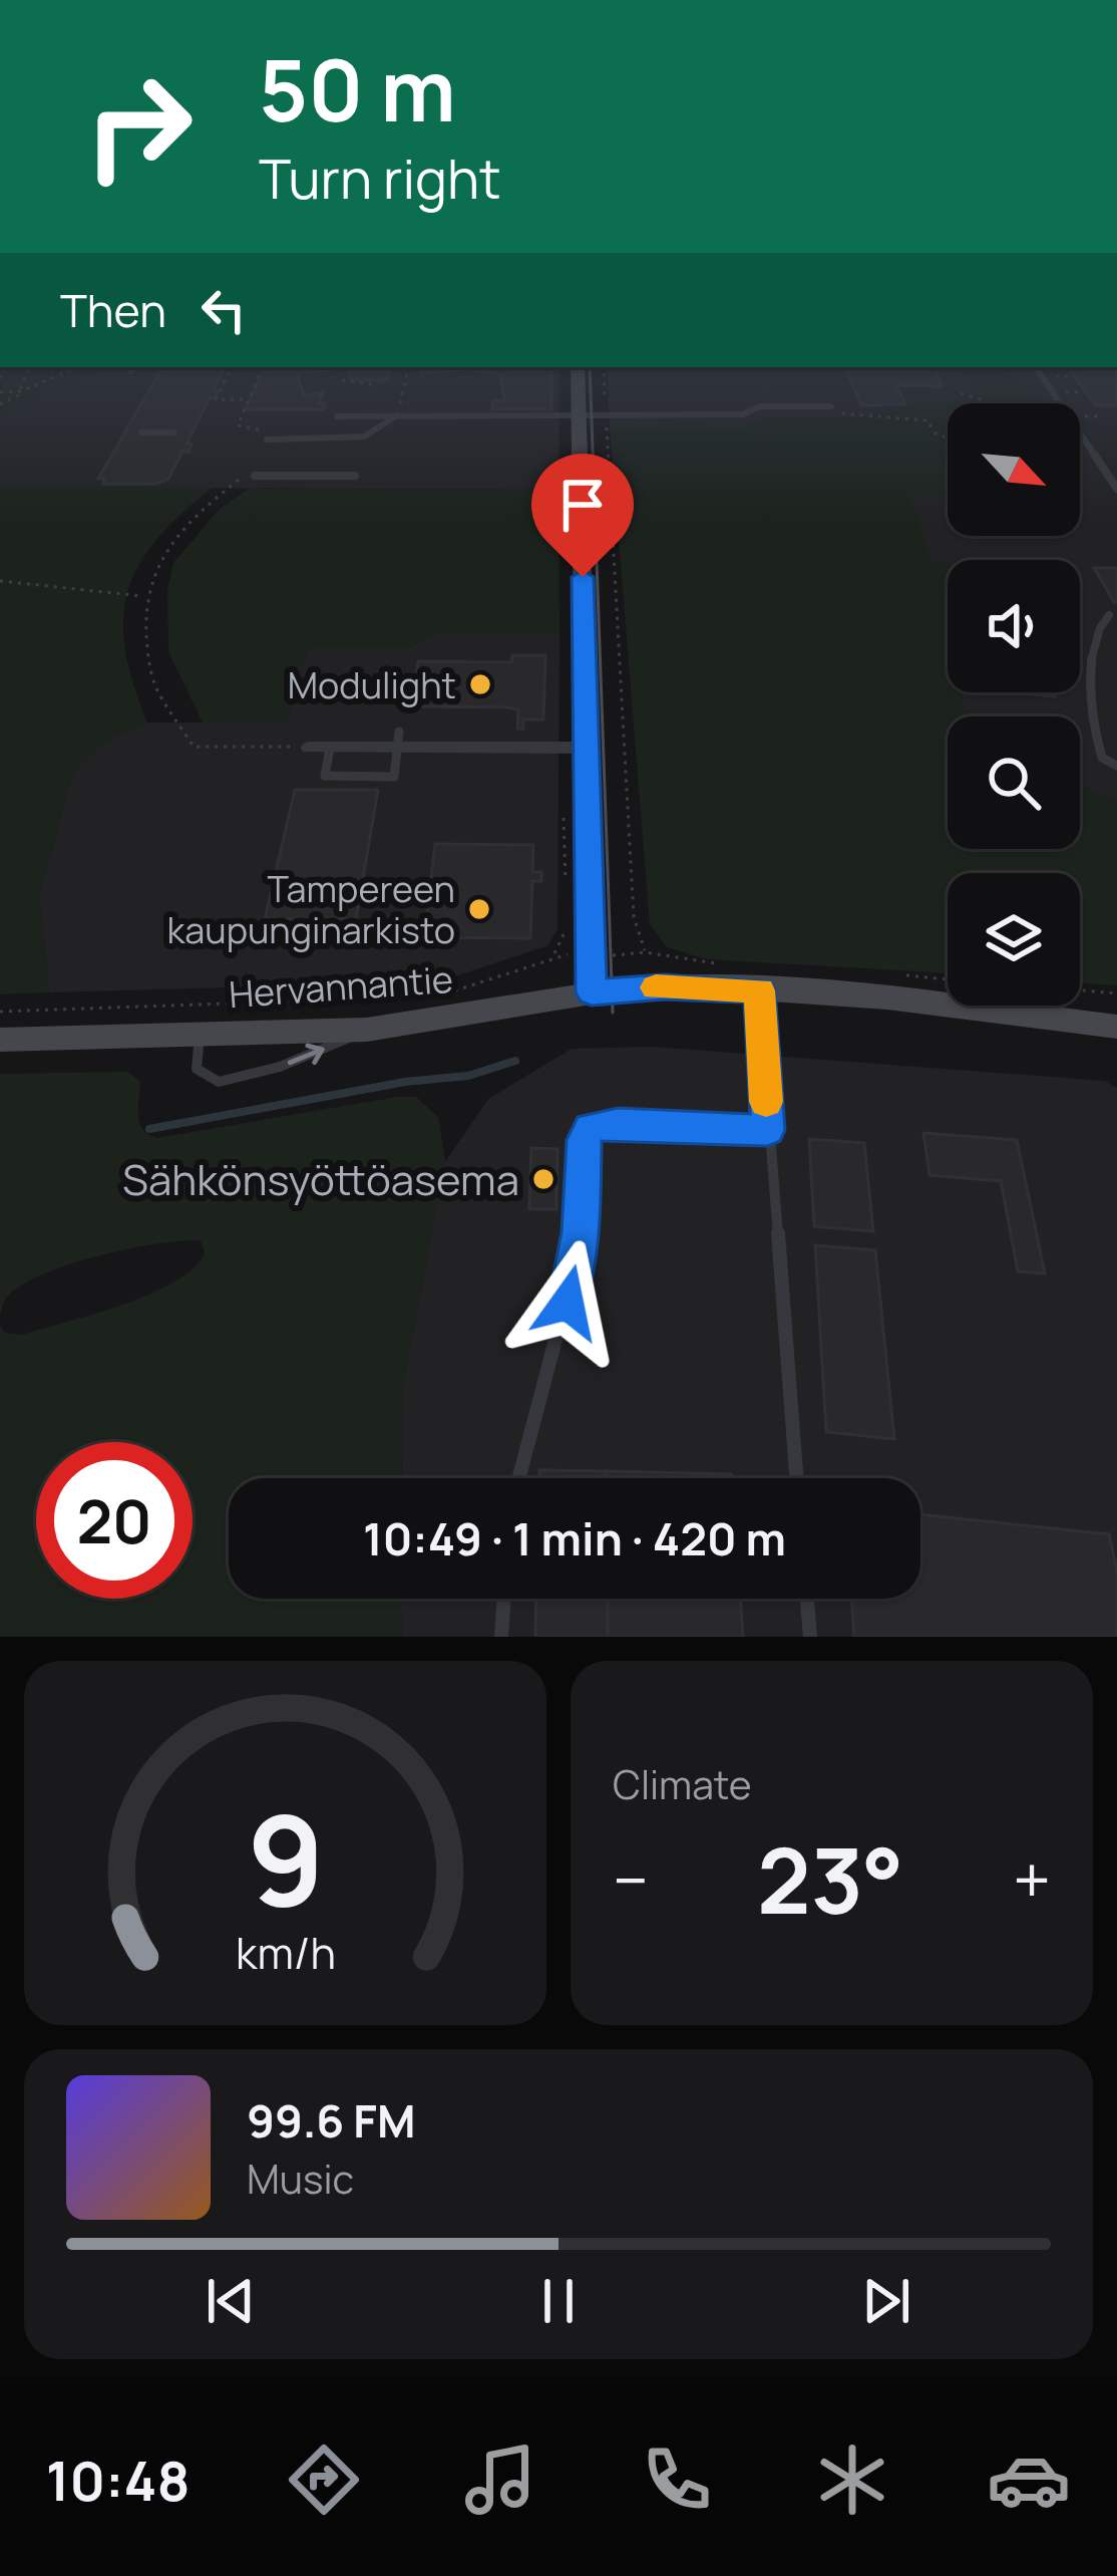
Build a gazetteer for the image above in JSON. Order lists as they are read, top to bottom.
{
  "streets": {
    "street": ["Hervannantie"]
  },
  "places": ["Modulight", "Tampereen kaupunginarkisto", "Sähkönsyöttöasema"],
  "north": "bottom right",
  "page": {
    "turn": ["50 m", "Turn right"],
    "then": "Then",
    "limit": "20",
    "trip": "10:49 · 1 min · 420 m",
    "tile": "Climate",
    "heat": ["−", "23°", "+"],
    "song": ["99.6 FM", "Music"],
    "tabs": "10:48",
    "gauge": ["9", "km/h"]
  }
}
